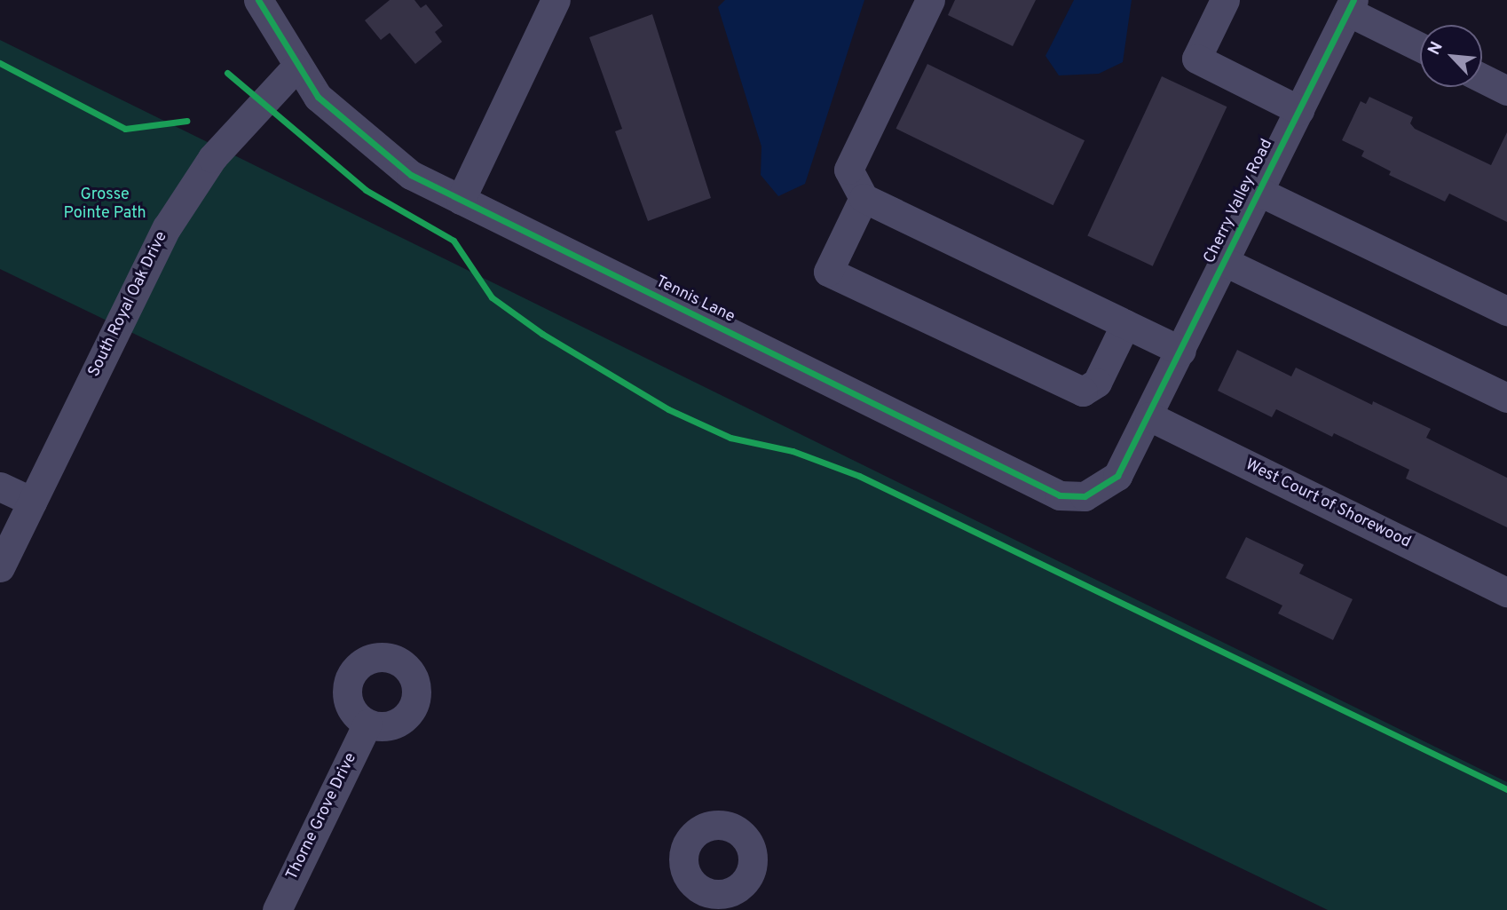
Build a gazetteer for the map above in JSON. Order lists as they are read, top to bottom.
{
  "streets": {
    "street": [
      "Cherry Valley Road",
      "Tennis Lane",
      "South Royal Oak Drive",
      "West Court of Shorewood",
      "Thorne Grove Drive"
    ]
  },
  "crossings": [
    ["Cherry Valley Road", "Tennis Lane"],
    ["Cherry Valley Road", "West Court of Shorewood"],
    ["Tennis Lane", "South Royal Oak Drive"],
    ["Tennis Lane", "West Court of Shorewood"]
  ],
  "parks": ["Grosse Pointe Path"],
  "north": "top left"
}
